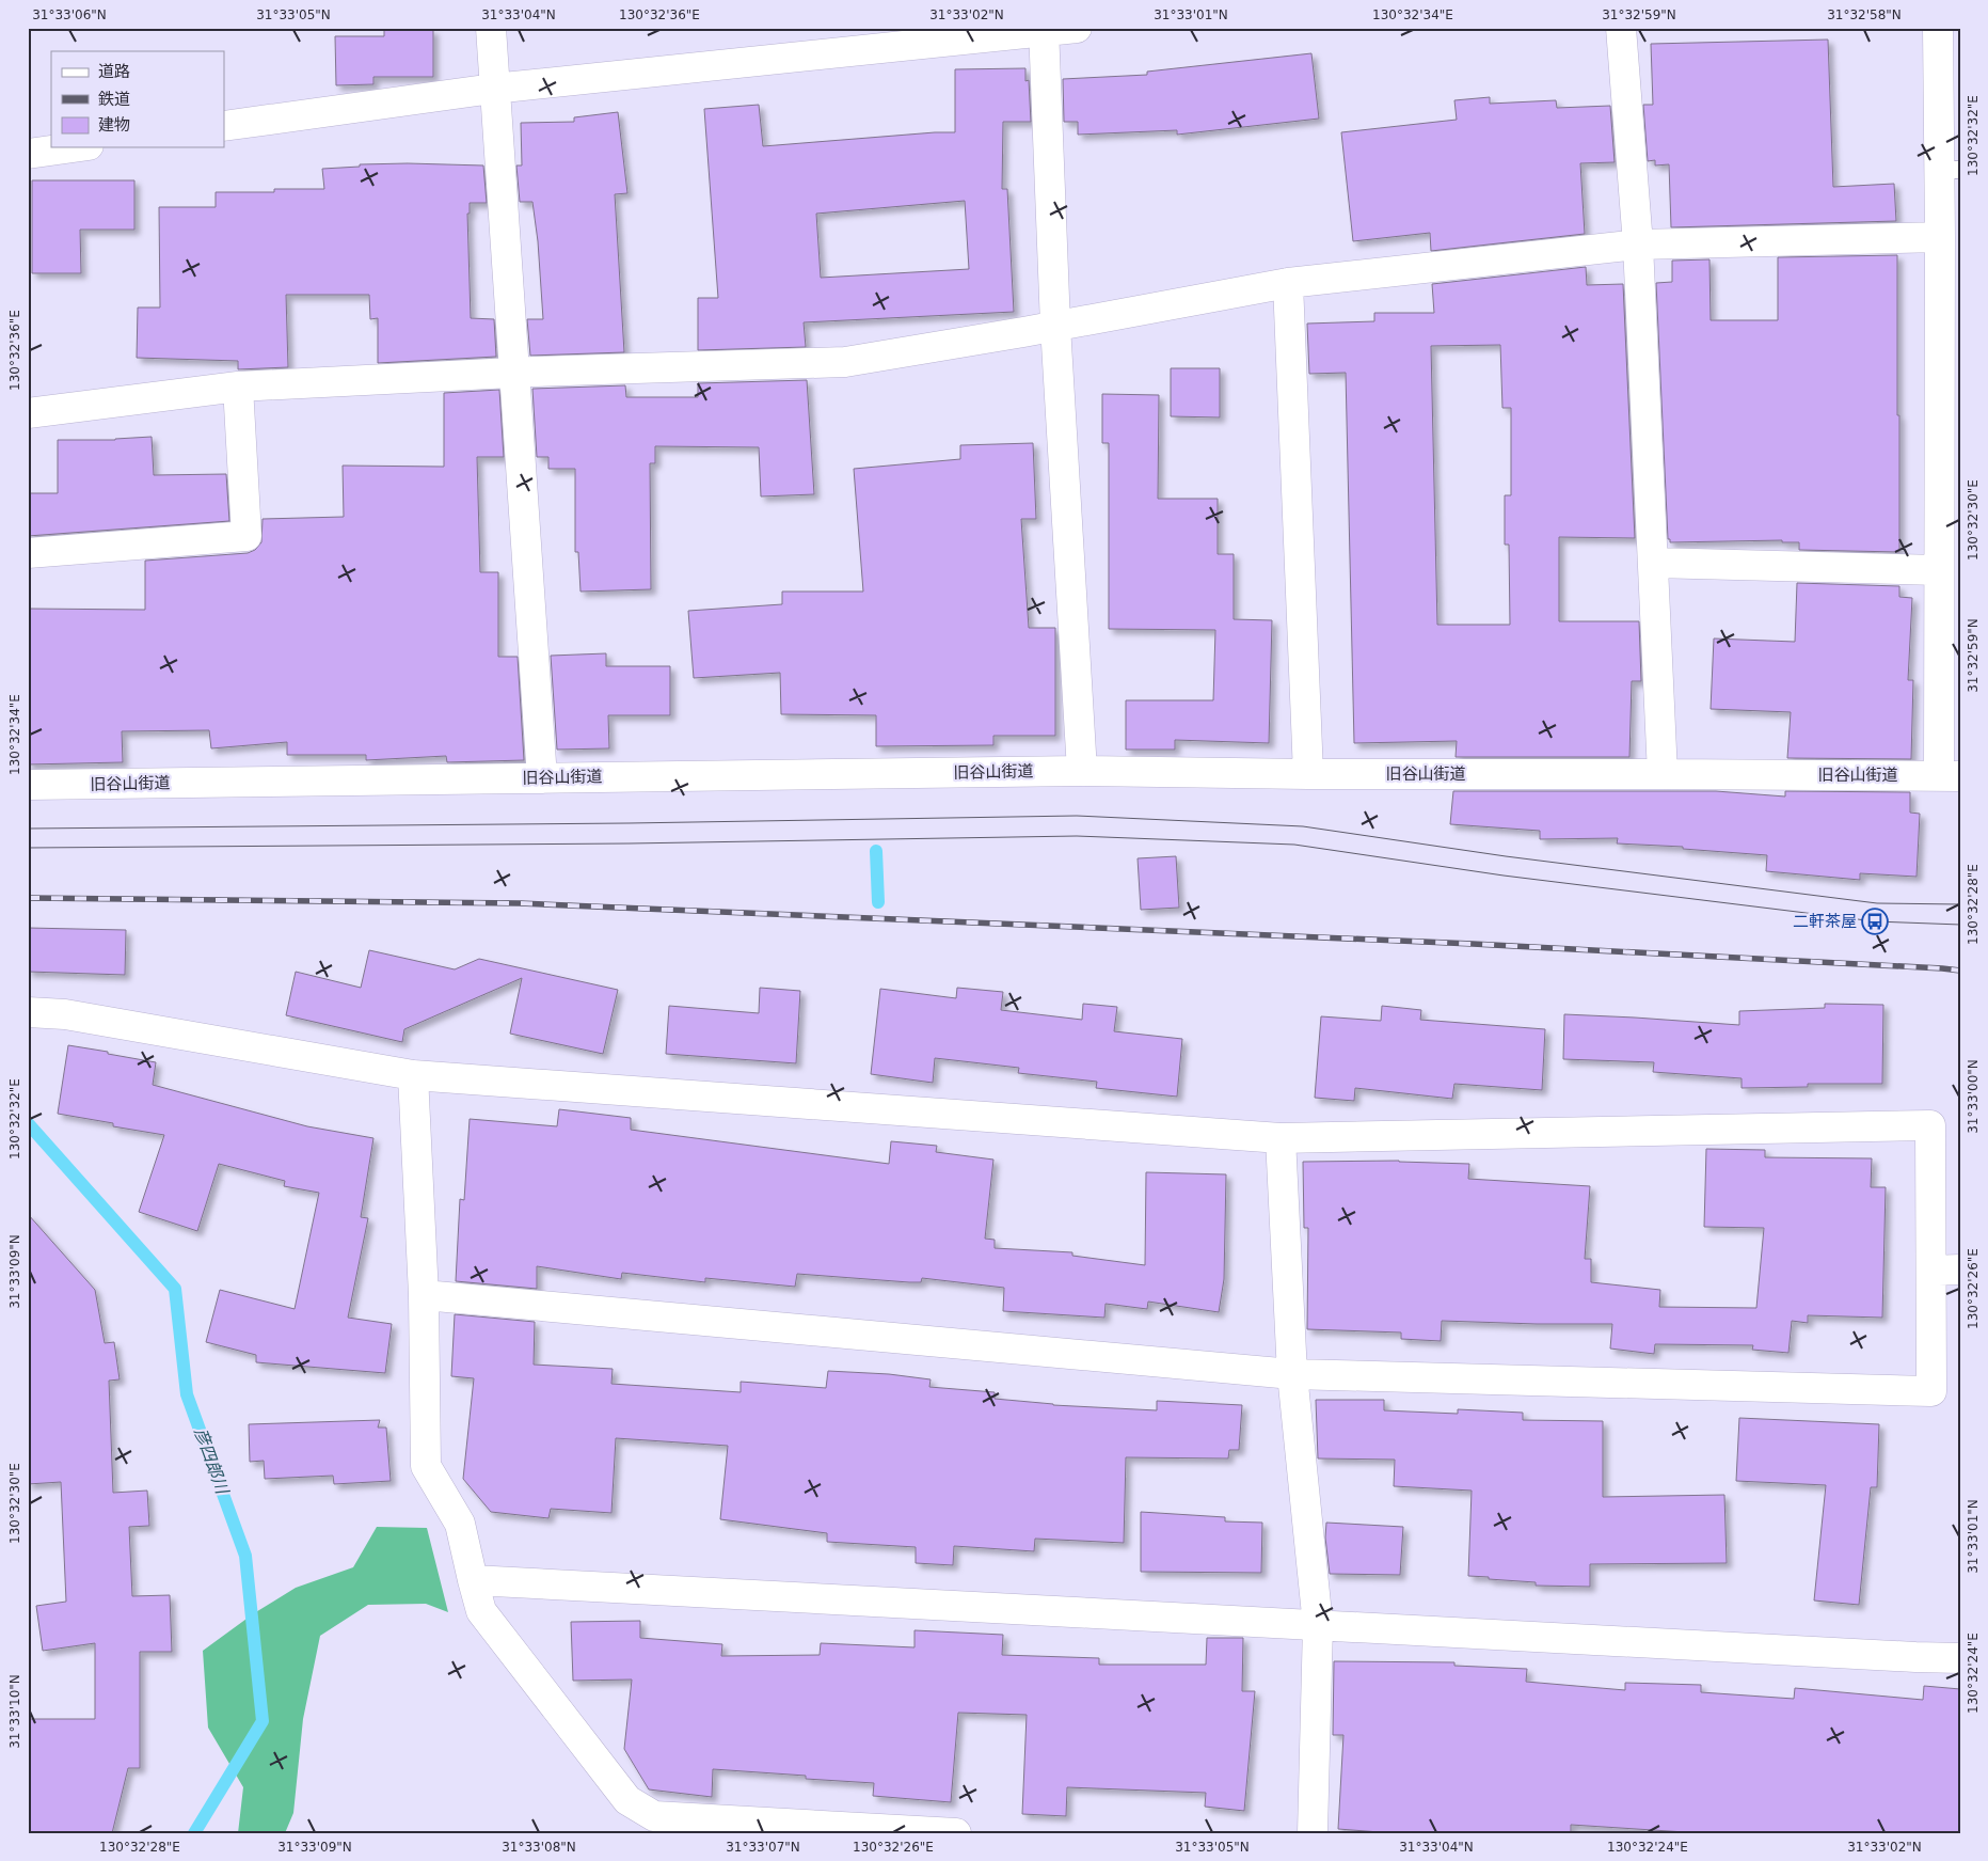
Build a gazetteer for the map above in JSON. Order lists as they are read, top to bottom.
{
  "streets": {
    "street": ["旧谷山街道"]
  },
  "water": ["彦四郎川"],
  "places": {
    "bus stop": ["二軒茶屋"]
  },
  "legend": ["道路", "鉄道", "建物"],
  "coordinates": [
    "31°33'06\"N",
    "31°33'05\"N",
    "31°33'04\"N",
    "130°32'36\"E",
    "31°33'02\"N",
    "31°33'01\"N",
    "130°32'34\"E",
    "31°32'59\"N",
    "31°32'58\"N",
    "130°32'32\"E",
    "130°32'30\"E",
    "130°32'28\"E",
    "31°33'00\"N",
    "31°33'09\"N",
    "130°32'26\"E",
    "130°32'24\"E",
    "31°33'10\"N",
    "31°33'08\"N",
    "31°33'07\"N"
  ]
}
